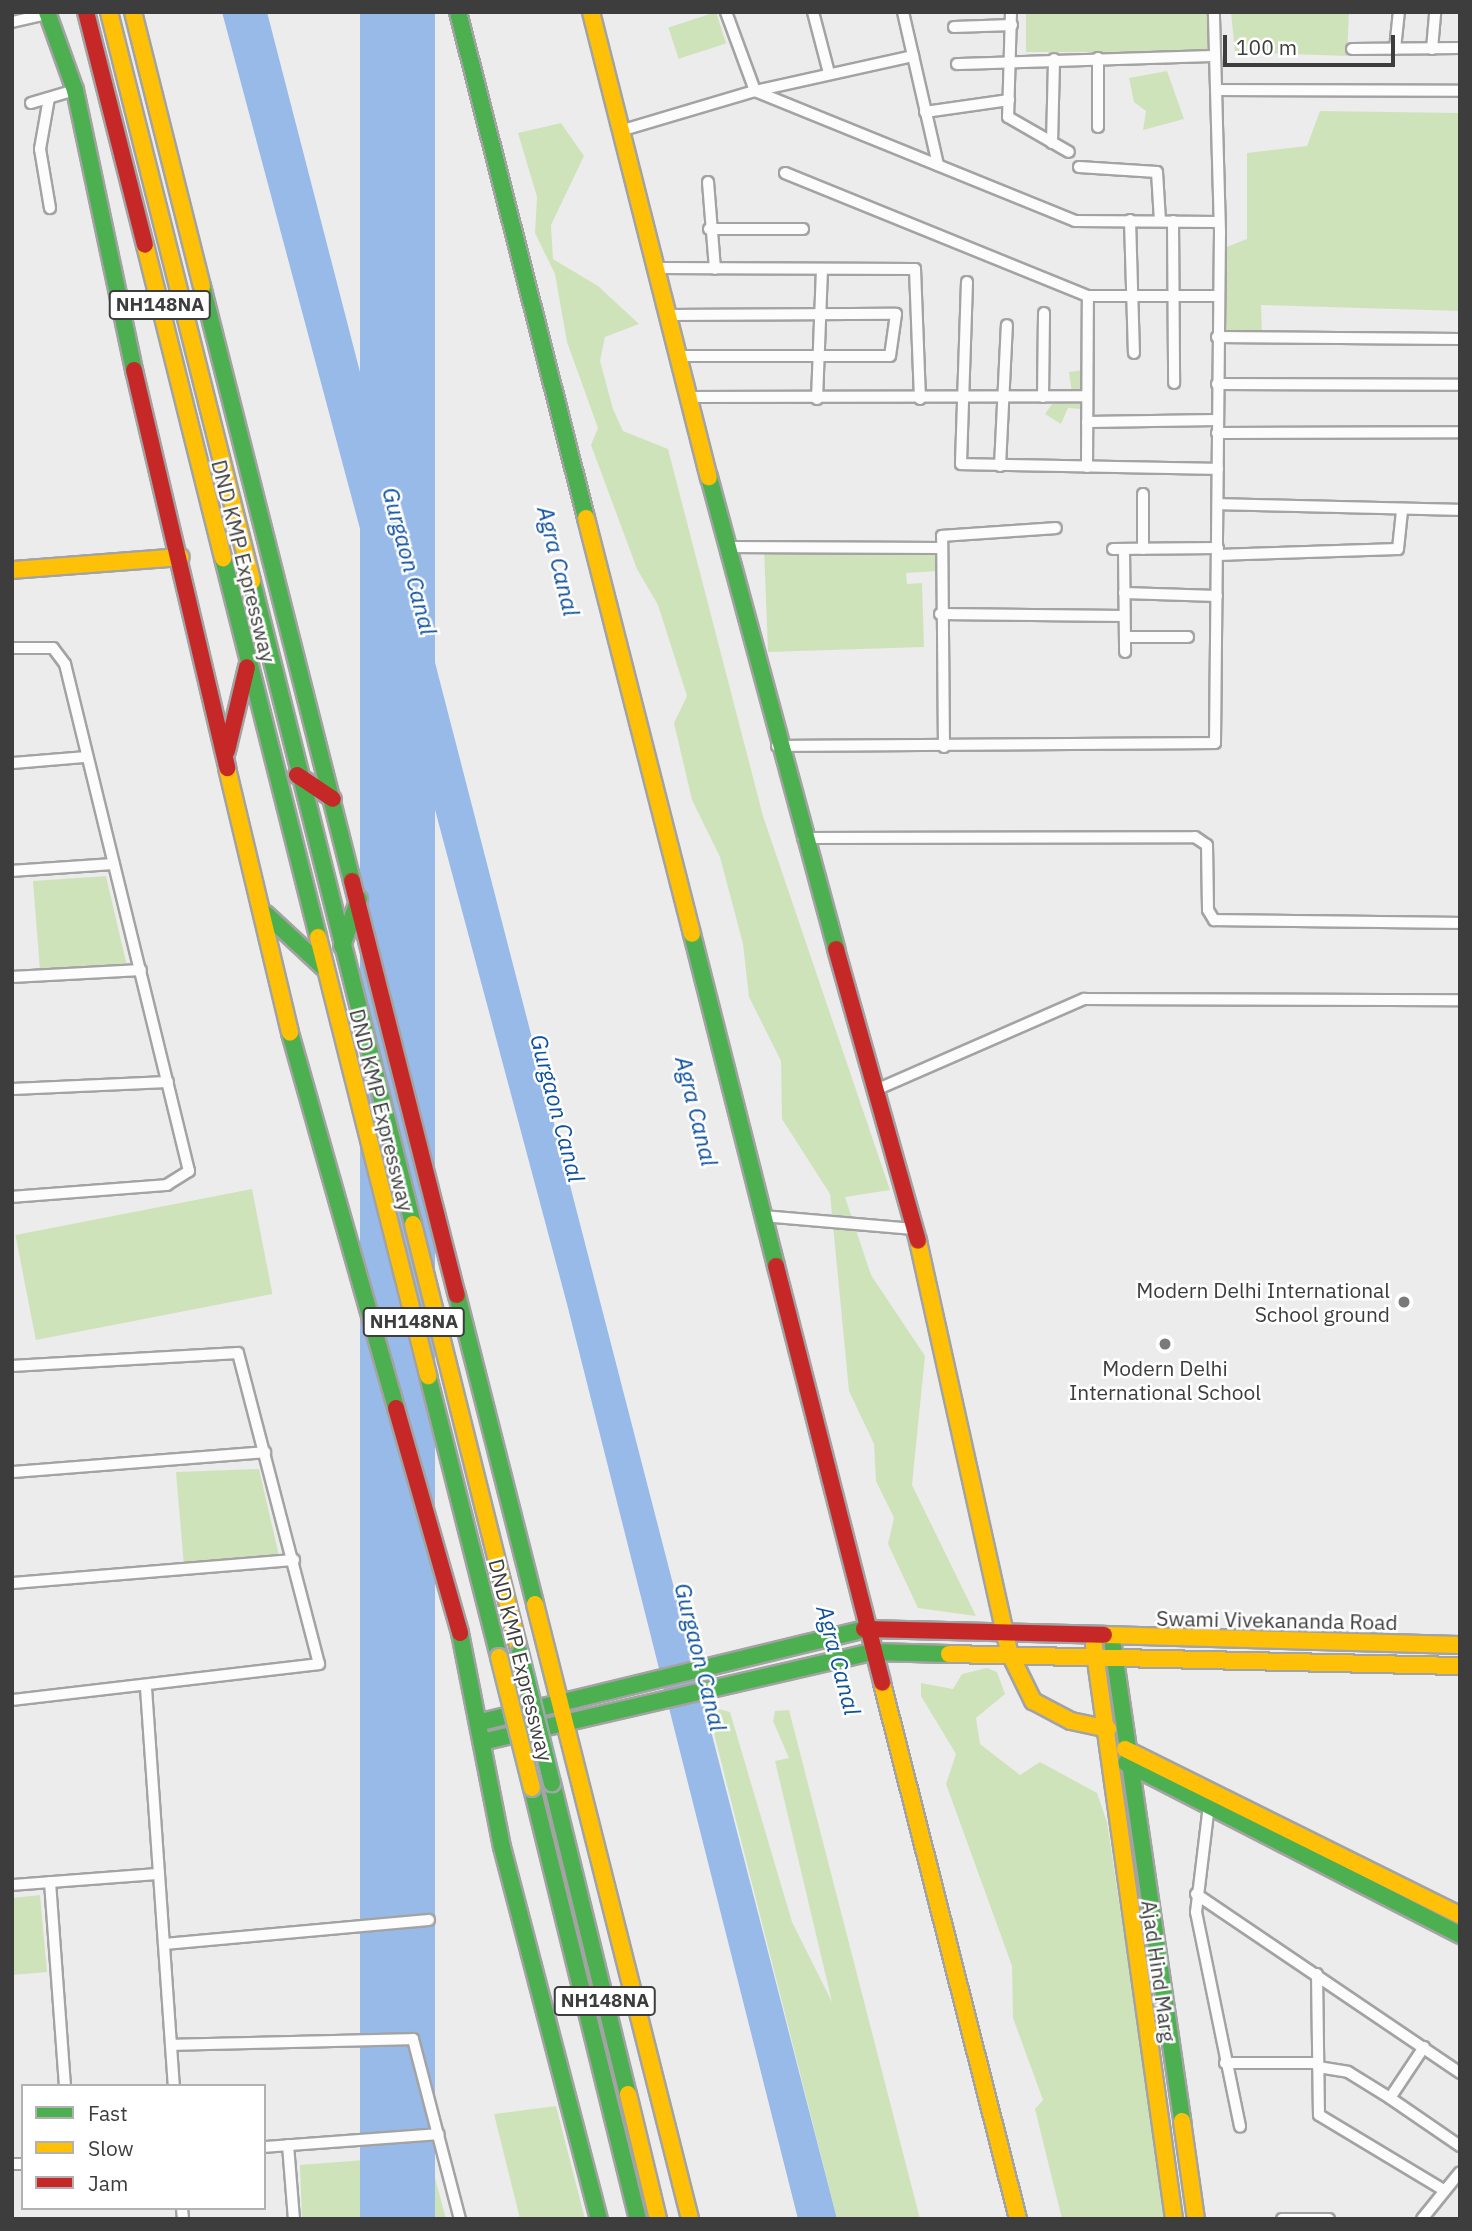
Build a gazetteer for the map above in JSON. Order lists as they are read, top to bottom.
{
  "streets": {
    "main road": [
      "NH148NA",
      "DND KMP Expressway",
      "Swami Vivekananda Road",
      "Ajad Hind Marg"
    ]
  },
  "crossings": [
    ["Swami Vivekananda Road", "Ajad Hind Marg"]
  ],
  "water": ["Gurgaon Canal", "Agra Canal"],
  "places": ["Modern Delhi International School ground", "Modern Delhi International School"],
  "legend": ["Fast", "Slow", "Jam"],
  "scale_bar": "100 m"
}
